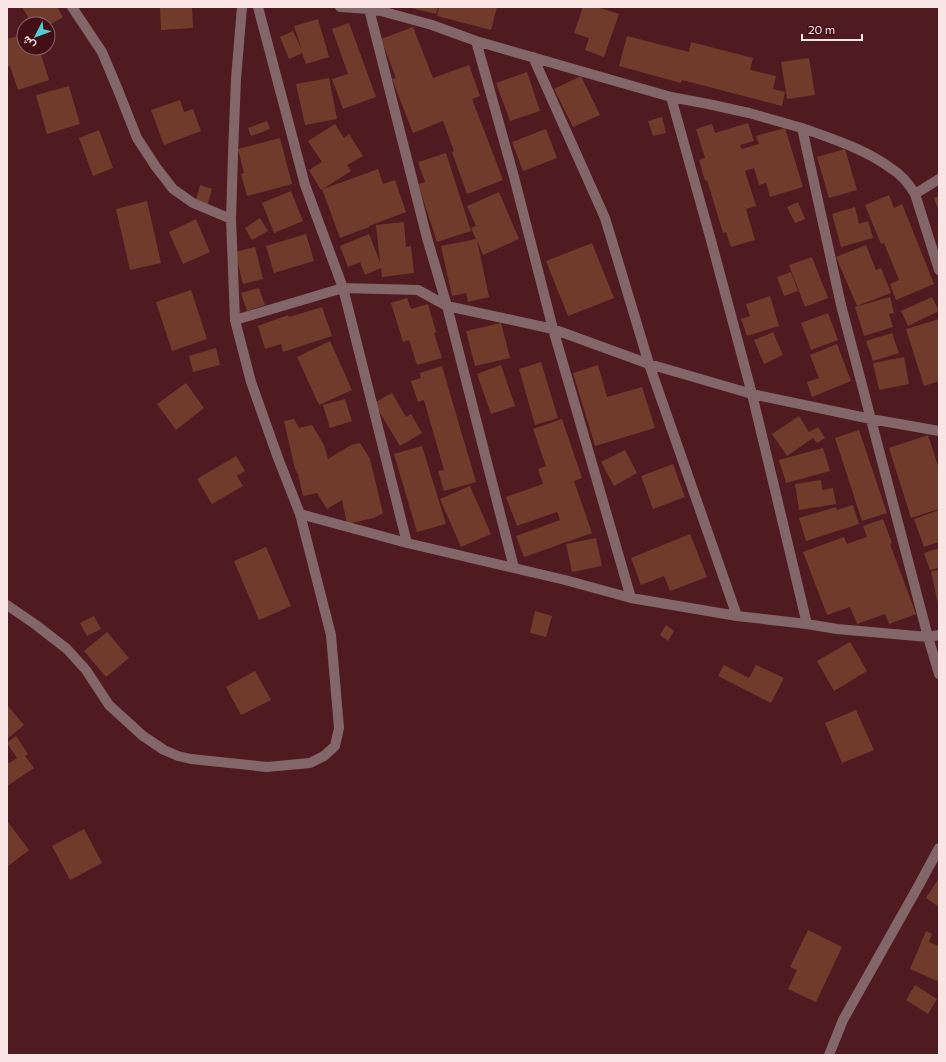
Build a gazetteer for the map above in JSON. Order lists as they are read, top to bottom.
{
  "scale_bar": "20 m",
  "north": "bottom left"
}
